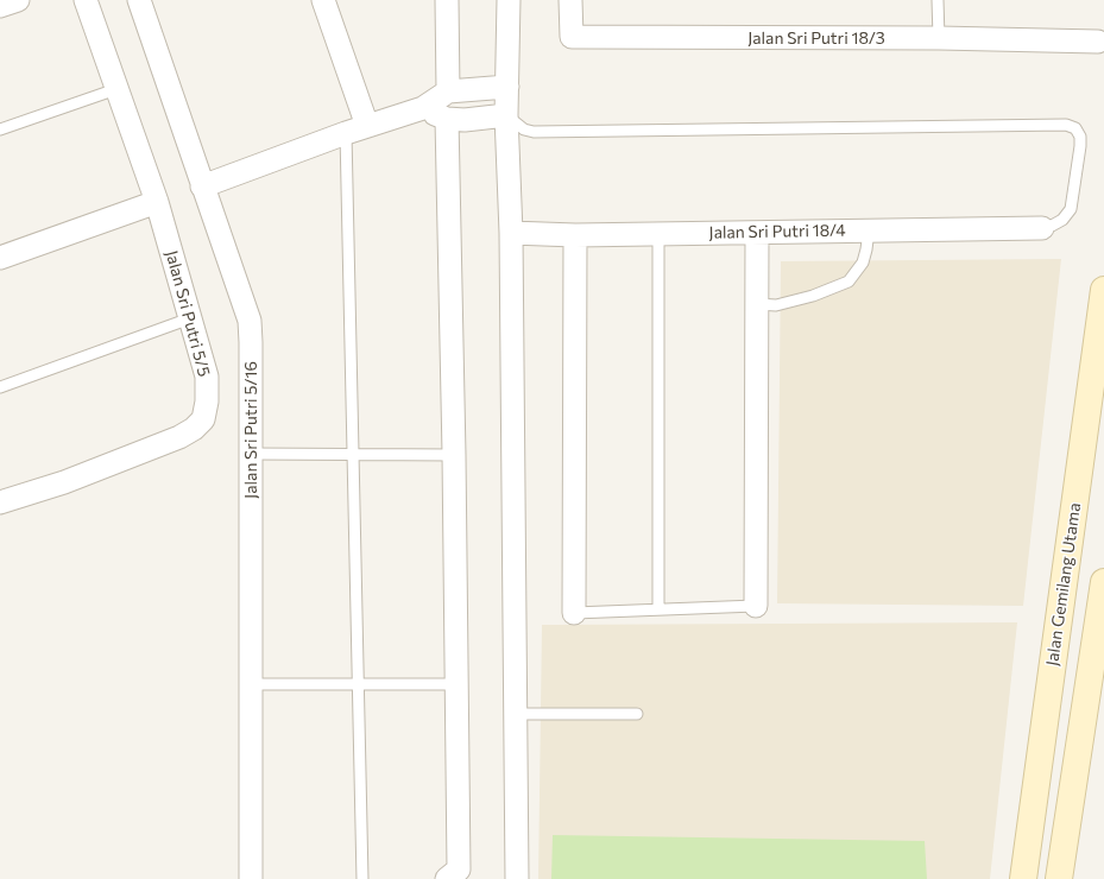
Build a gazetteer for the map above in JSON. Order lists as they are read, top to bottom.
{
  "streets": {
    "main road": ["Jalan Gemilang Utama"],
    "street": [
      "Jalan Sri Putri 18/3",
      "Jalan Sri Putri 18/4",
      "Jalan Sri Putri 5/5",
      "Jalan Sri Putri 5/16"
    ]
  }
}
